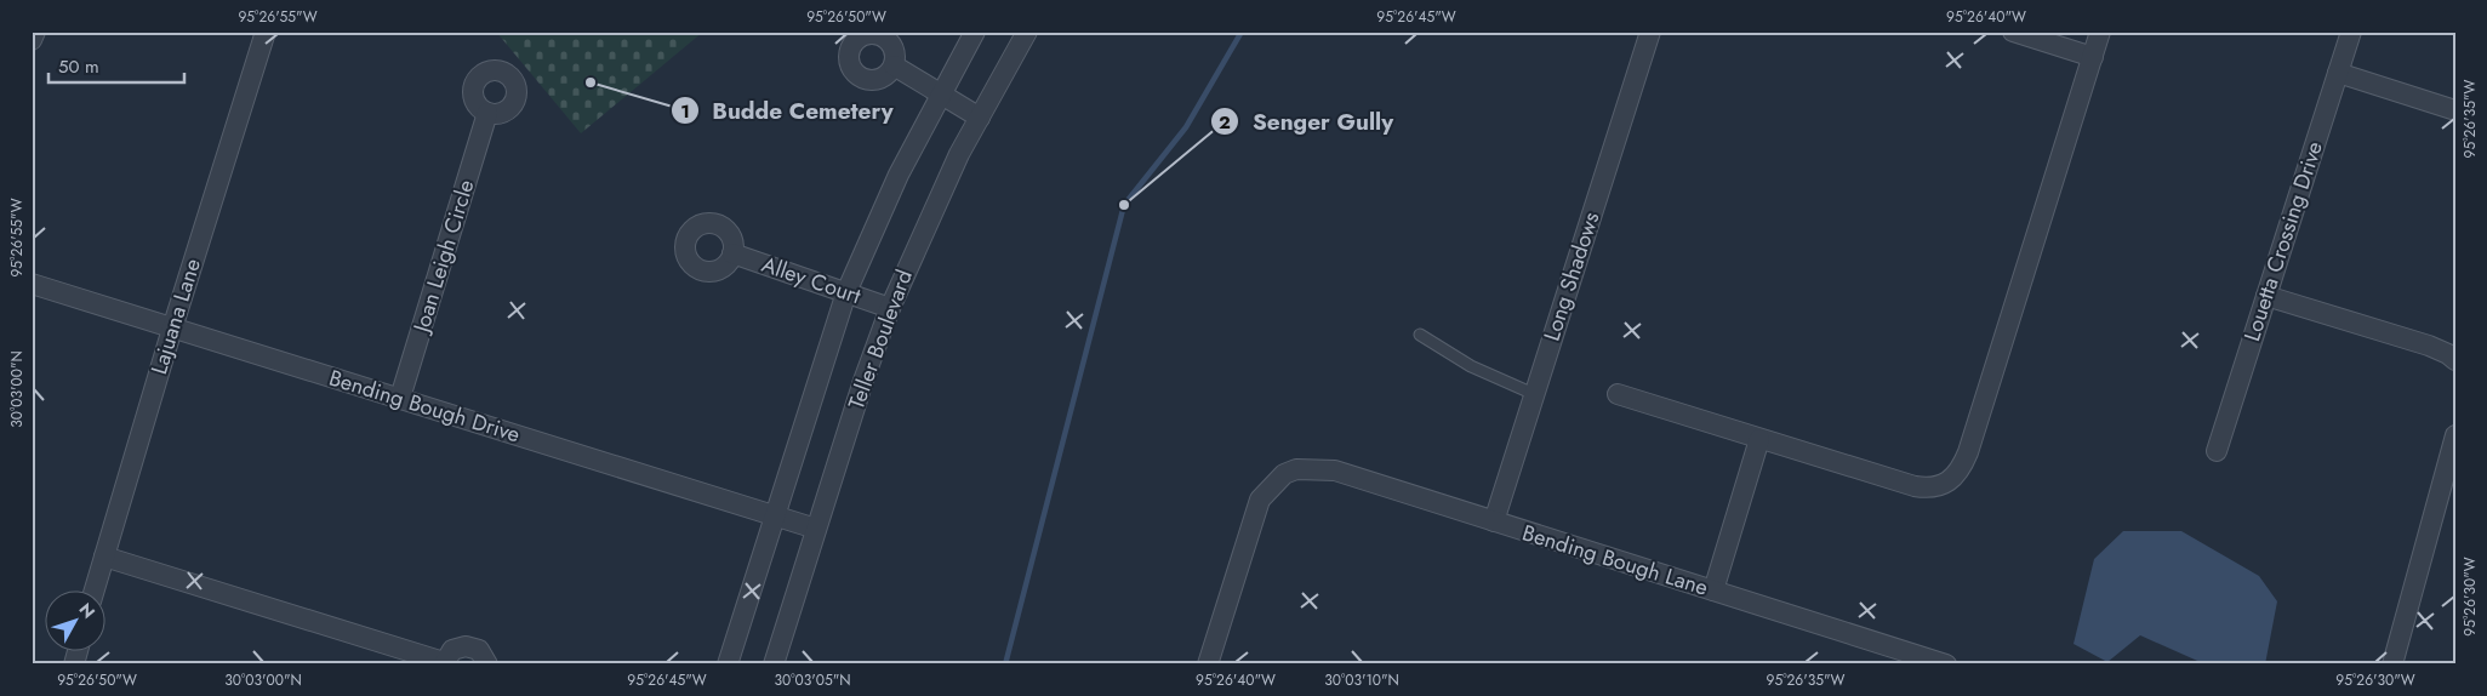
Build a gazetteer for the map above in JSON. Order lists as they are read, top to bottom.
{
  "streets": {
    "street": [
      "Louetta Crossing Drive",
      "Joan Leigh Circle",
      "Long Shadows",
      "Alley Court",
      "Lajuana Lane",
      "Teller Boulevard",
      "Bending Bough Drive",
      "Bending Bough Lane"
    ]
  },
  "crossings": [
    ["Joan Leigh Circle", "Bending Bough Drive"],
    ["Long Shadows", "Bending Bough Lane"],
    ["Alley Court", "Teller Boulevard"],
    ["Lajuana Lane", "Bending Bough Drive"],
    ["Teller Boulevard", "Bending Bough Drive"]
  ],
  "places": ["Budde Cemetery", "Senger Gully"],
  "scale_bar": "50 m",
  "north": "top right",
  "coordinates": [
    "95°26'55\"W",
    "95°26'50\"W",
    "95°26'45\"W",
    "95°26'40\"W",
    "95°26'35\"W",
    "30°03'00\"N",
    "95°26'30\"W",
    "30°03'05\"N",
    "30°03'10\"N"
  ]
}
